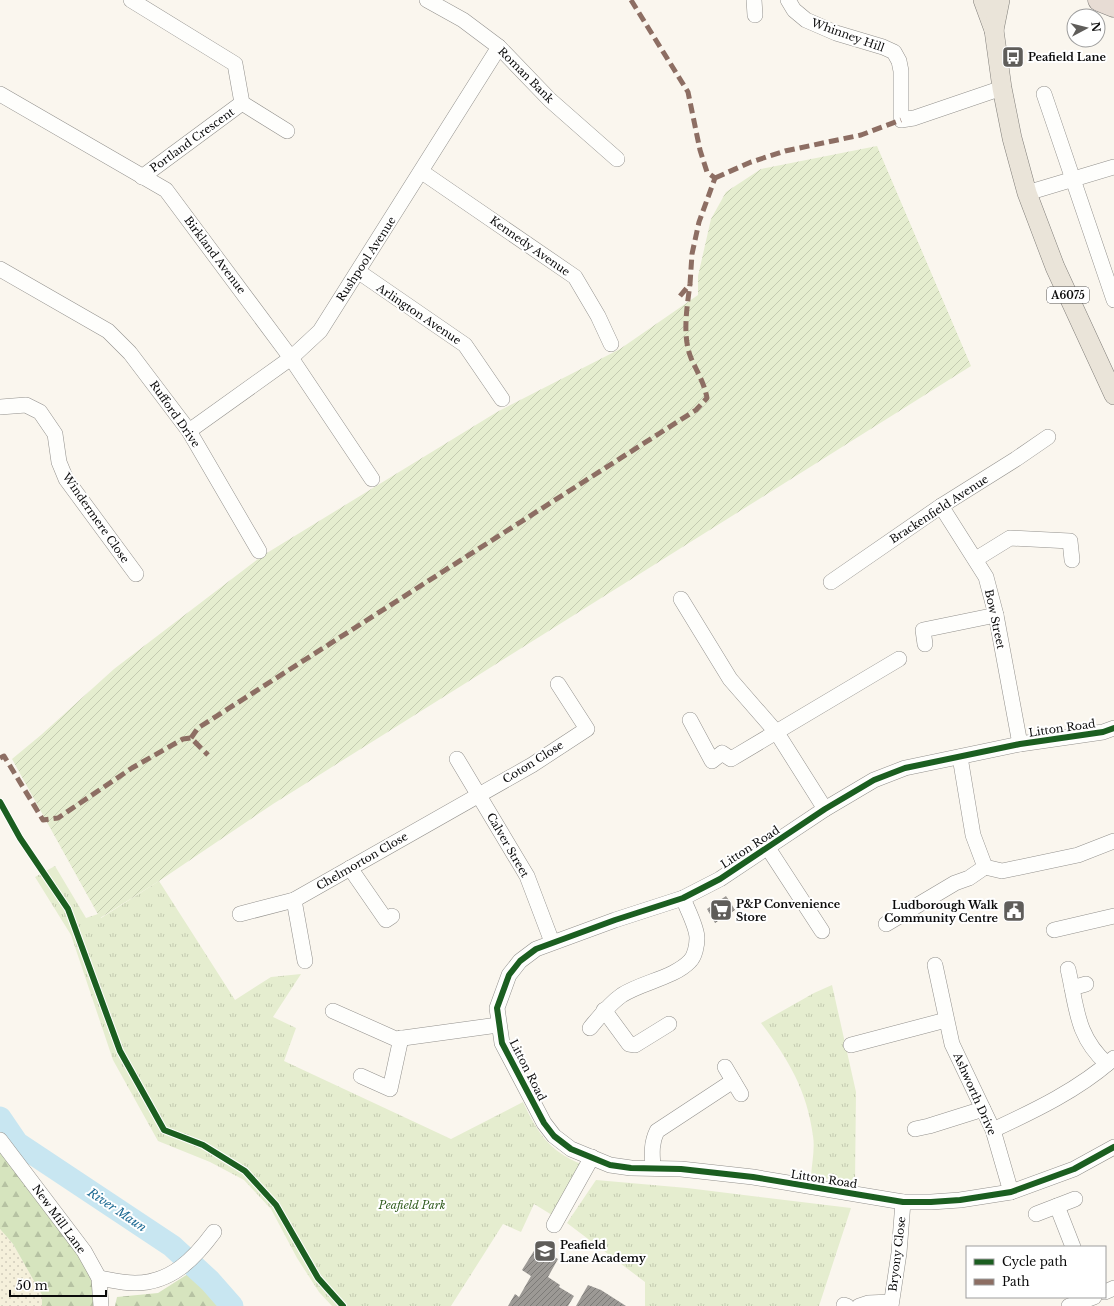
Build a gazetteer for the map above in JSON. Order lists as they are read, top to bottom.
{
  "streets": {
    "main road": ["A6075"],
    "street": [
      "Whinney Hill",
      "Roman Bank",
      "Portland Crescent",
      "Kennedy Avenue",
      "Birkland Avenue",
      "Rushpool Avenue",
      "Arlington Avenue",
      "Rufford Drive",
      "Brackenfield Avenue",
      "Windermere Close",
      "Bow Street",
      "Litton Road",
      "Coton Close",
      "Calver Street",
      "Chelmorton Close",
      "Ashworth Drive",
      "New Mill Lane",
      "Bryony Close"
    ]
  },
  "crossings": [
    ["Whinney Hill", "A6075"],
    ["Roman Bank", "Rushpool Avenue"],
    ["Portland Crescent", "Birkland Avenue"],
    ["Kennedy Avenue", "Rushpool Avenue"],
    ["Birkland Avenue", "Rushpool Avenue"],
    ["Rushpool Avenue", "Arlington Avenue"],
    ["Rushpool Avenue", "Rufford Drive"],
    ["Brackenfield Avenue", "Bow Street"],
    ["Bow Street", "Litton Road"],
    ["Litton Road", "Calver Street"],
    ["Litton Road", "Ashworth Drive"],
    ["Litton Road", "Bryony Close"],
    ["Coton Close", "Calver Street"],
    ["Coton Close", "Chelmorton Close"],
    ["Calver Street", "Chelmorton Close"]
  ],
  "water": ["River Maun"],
  "parks": ["Peafield Park"],
  "places": {
    "bus stop": ["Peafield Lane"],
    "supermarket": ["P&P Convenience Store"],
    "public building": ["Ludborough Walk Community Centre"],
    "school or university": ["Peafield Lane Academy"]
  },
  "legend": ["Cycle path", "Path"],
  "scale_bar": "50 m",
  "north": "right"
}
